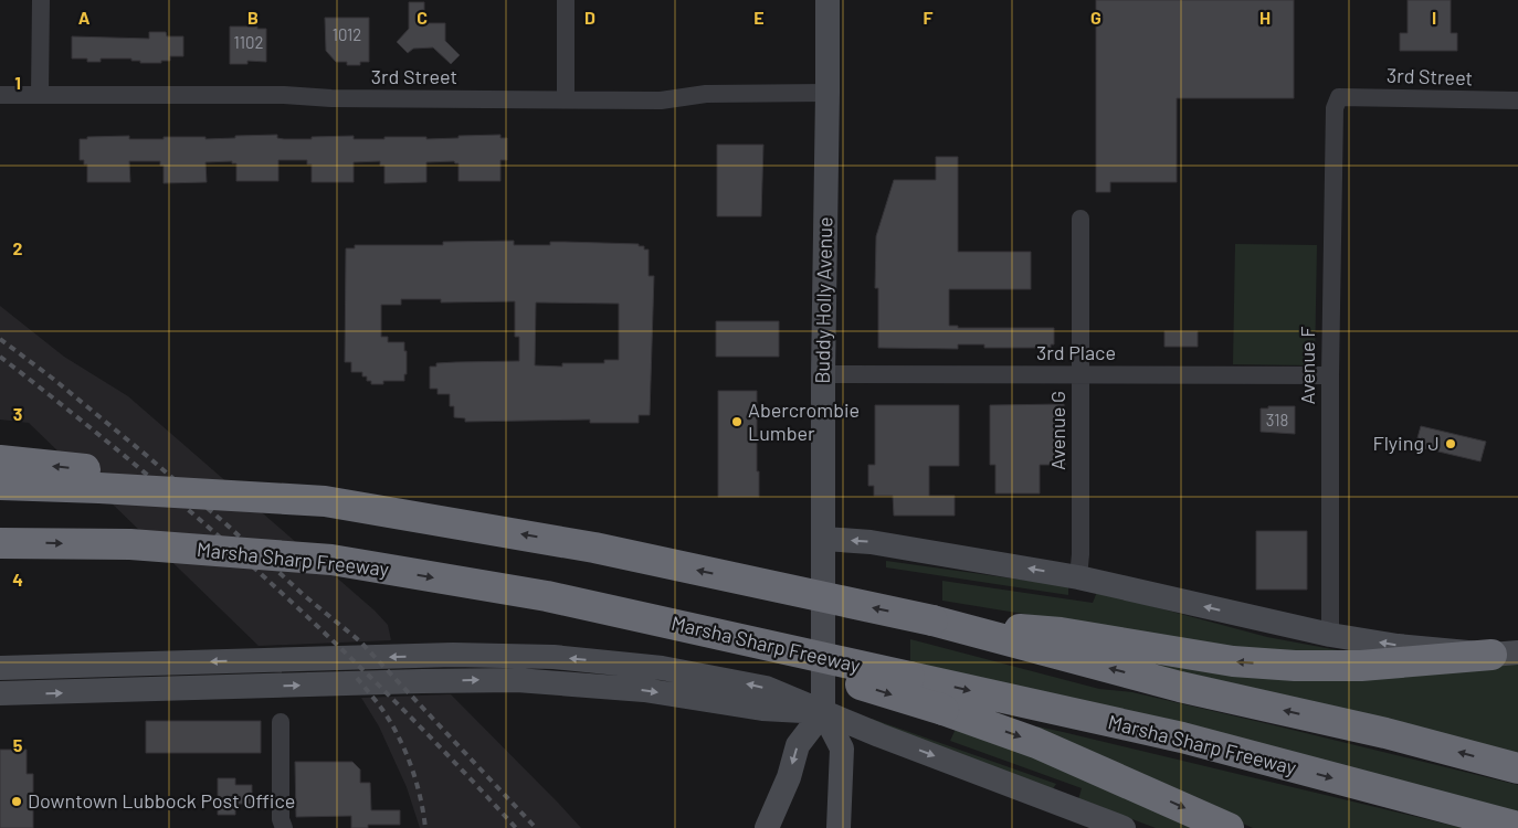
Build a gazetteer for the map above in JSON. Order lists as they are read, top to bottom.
{
  "streets": {
    "highway": ["Marsha Sharp Freeway"],
    "main road": ["Buddy Holly Avenue"],
    "street": [
      "3rd Street",
      "3rd Place",
      "Avenue F",
      "Avenue G"
    ]
  },
  "crossings": [
    ["3rd Street", "Buddy Holly Avenue"],
    ["3rd Street", "Avenue F"],
    ["Buddy Holly Avenue", "3rd Place"],
    ["3rd Place", "Avenue F"],
    ["3rd Place", "Avenue G"]
  ],
  "places": ["Abercrombie Lumber", "Flying J", "Downtown Lubbock Post Office"],
  "house_numbers": ["1012", "1102", "318"],
  "grid": {
    "columns": [
      "A",
      "B",
      "C",
      "D",
      "E",
      "F",
      "G",
      "H",
      "I"
    ],
    "rows": [
      "1",
      "2",
      "3",
      "4",
      "5"
    ]
  }
}
